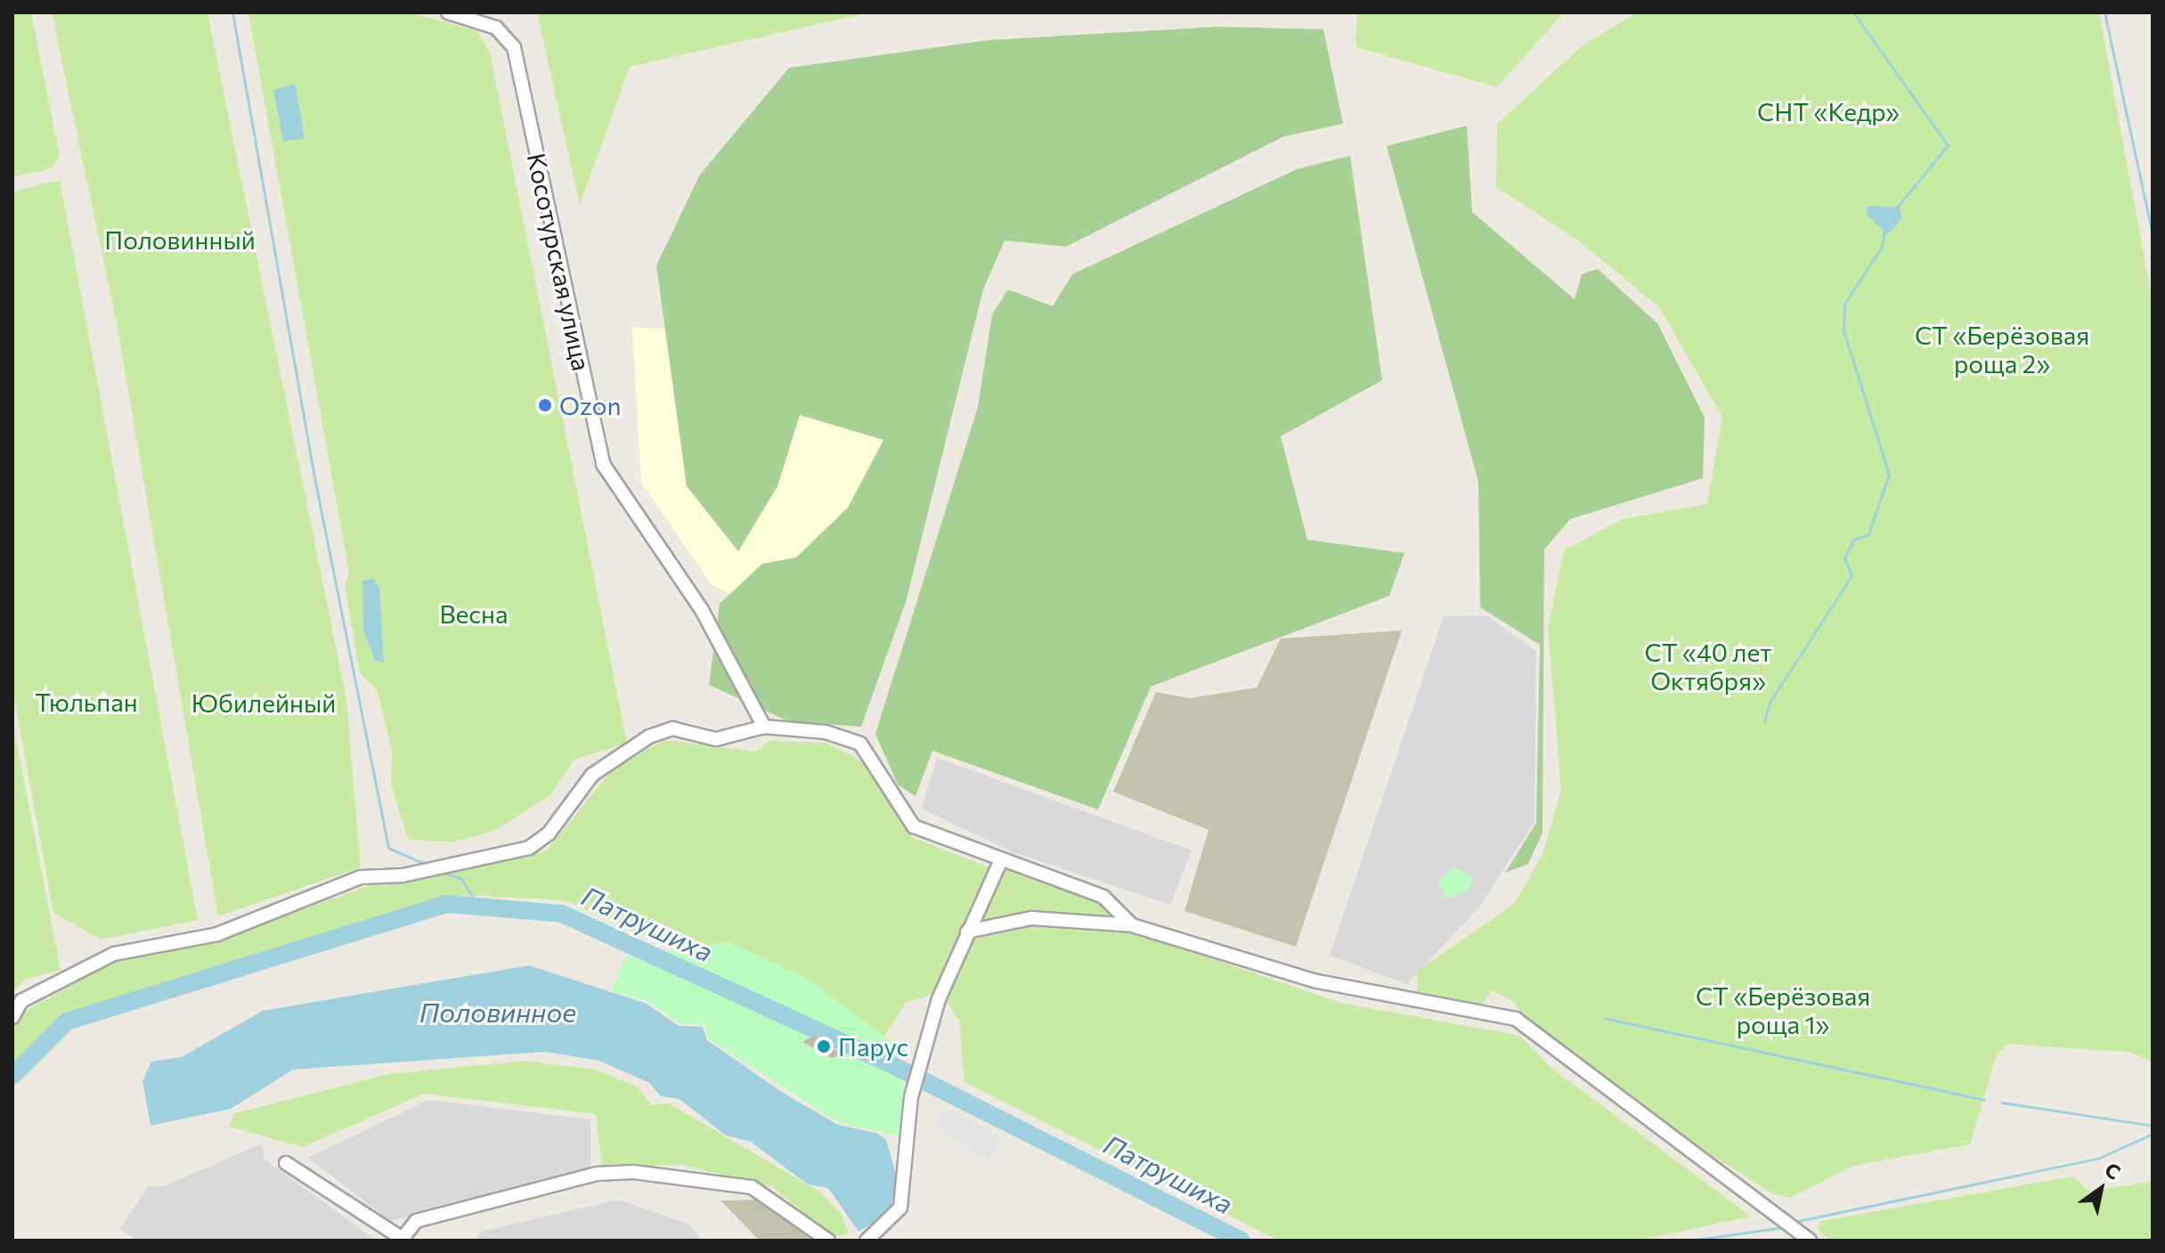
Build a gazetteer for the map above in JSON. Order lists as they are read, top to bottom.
{
  "streets": {
    "street": ["Косотурская улица"]
  },
  "water": ["Патрушиха", "Половинное"],
  "parks": [
    "СНТ «Кедр»",
    "Половинный",
    "СТ «Берёзовая роща 2»",
    "Весна",
    "СТ «40 лет Октября»",
    "Тюльпан",
    "Юбилейный",
    "СТ «Берёзовая роща 1»"
  ],
  "places": ["Ozon", "Парус"],
  "north": "top right"
}
